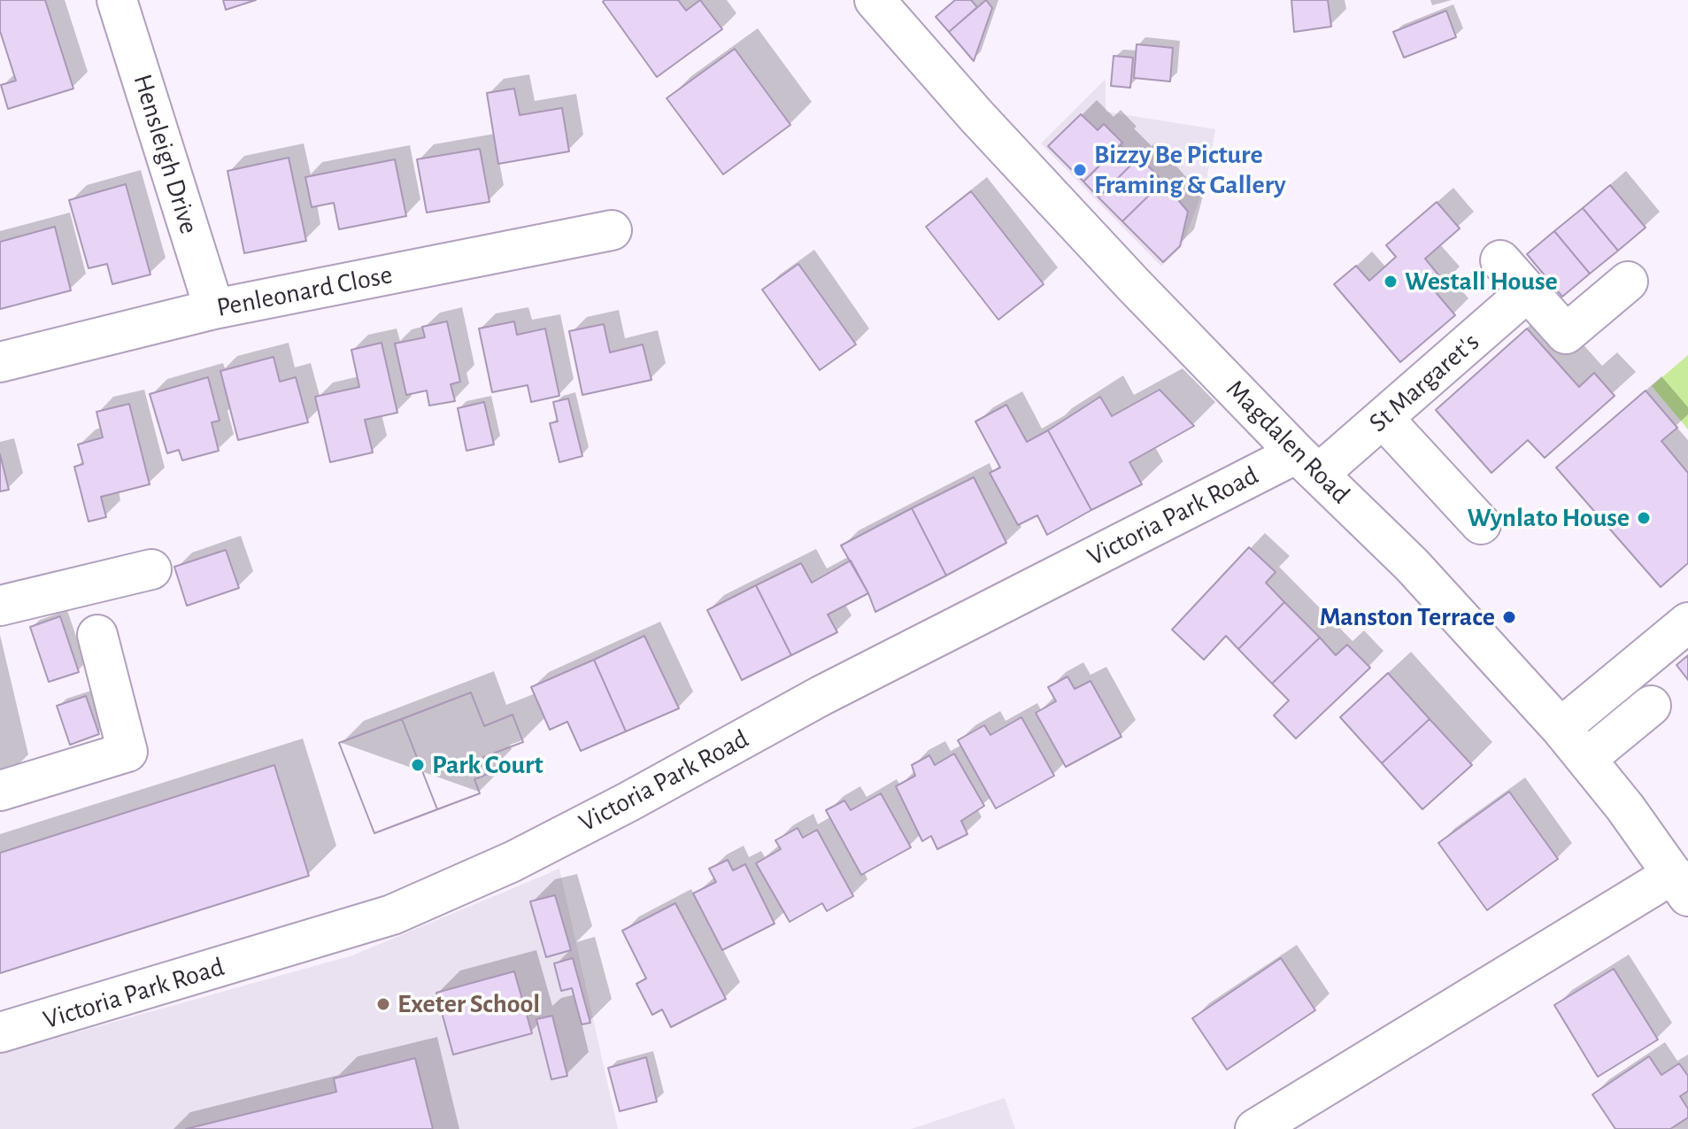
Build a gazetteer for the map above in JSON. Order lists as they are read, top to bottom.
{
  "streets": {
    "street": [
      "Hensleigh Drive",
      "Penleonard Close",
      "St Margaret's",
      "Magdalen Road",
      "Victoria Park Road"
    ]
  },
  "crossings": [
    ["Hensleigh Drive", "Penleonard Close"],
    ["St Margaret's", "Magdalen Road"],
    ["St Margaret's", "Victoria Park Road"],
    ["Magdalen Road", "Victoria Park Road"]
  ],
  "places": [
    "Bizzy Be Picture Framing & Gallery",
    "Westall House",
    "Wynlato House",
    "Manston Terrace",
    "Park Court",
    "Exeter School"
  ]
}
